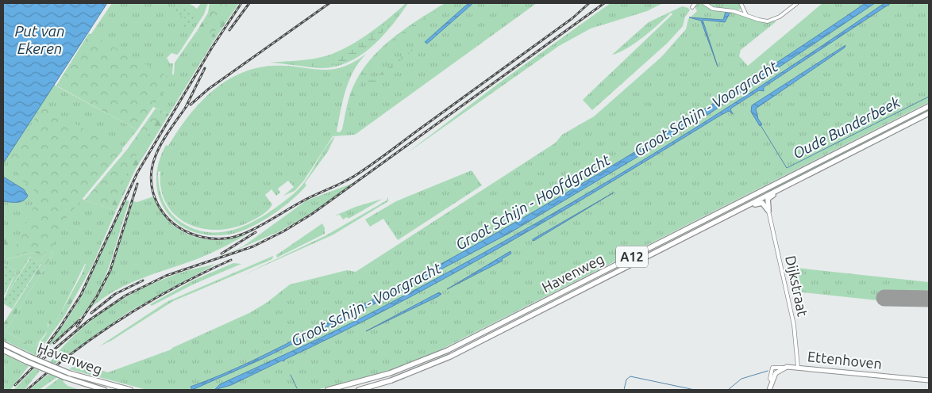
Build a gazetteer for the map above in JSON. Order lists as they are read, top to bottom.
{
  "streets": {
    "highway": ["A12", "Havenweg"],
    "main road": ["Ettenhoven"],
    "street": ["Dijkstraat"]
  },
  "crossings": [
    ["Dijkstraat", "Ettenhoven"]
  ],
  "water": [
    "Put van Ekeren",
    "Groot Schijn - Voorgracht",
    "Oude Bunderbeek",
    "Groot Schijn - Hoofdgracht"
  ]
}
